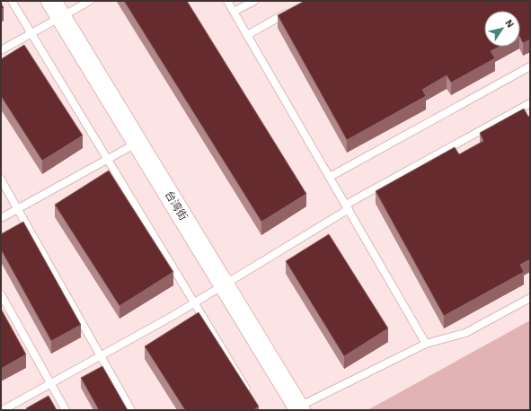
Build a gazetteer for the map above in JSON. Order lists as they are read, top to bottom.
{
  "streets": {
    "main road": ["台湾街"]
  },
  "north": "top right"
}
